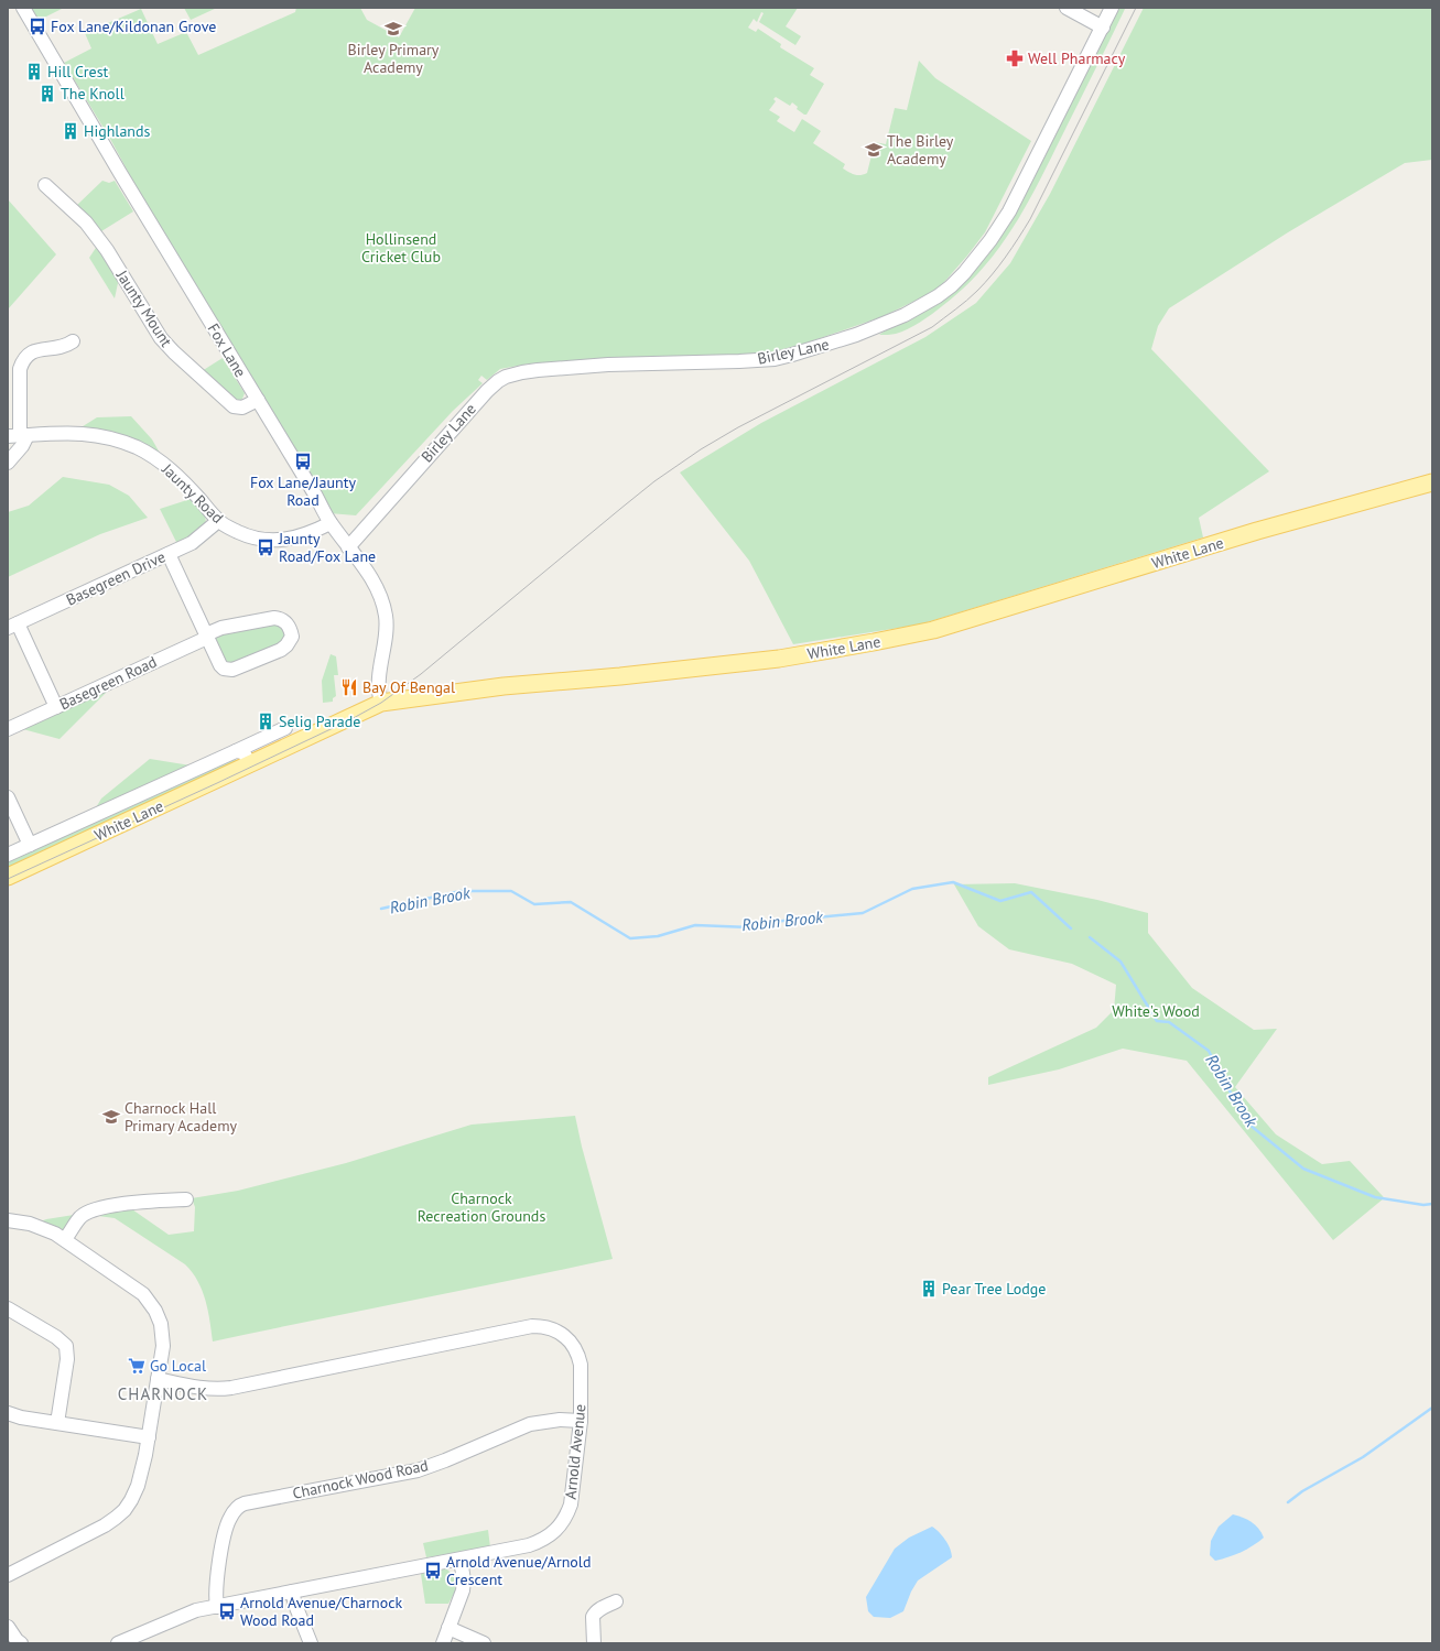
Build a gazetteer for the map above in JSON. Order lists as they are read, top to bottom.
{
  "streets": {
    "main road": ["White Lane"],
    "street": [
      "Jaunty Mount",
      "Fox Lane",
      "Birley Lane",
      "Jaunty Road",
      "Basegreen Drive",
      "Basegreen Road",
      "Arnold Avenue",
      "Charnock Wood Road"
    ]
  },
  "crossings": [
    ["Jaunty Mount", "Fox Lane"],
    ["Fox Lane", "Birley Lane"],
    ["Fox Lane", "Jaunty Road"],
    ["Fox Lane", "White Lane"],
    ["Jaunty Road", "Basegreen Drive"],
    ["Basegreen Drive", "Basegreen Road"],
    ["Arnold Avenue", "Charnock Wood Road"]
  ],
  "districts": ["CHARNOCK"],
  "water": ["Robin Brook"],
  "parks": ["Hollinsend Cricket Club", "White's Wood", "Charnock Recreation Grounds"],
  "places": {
    "bus stop": [
      "Fox Lane/Kildonan Grove",
      "Fox Lane/Jaunty Road",
      "Jaunty Road/Fox Lane",
      "Arnold Avenue/Arnold Crescent",
      "Arnold Avenue/Charnock Wood Road"
    ],
    "school or university": ["Birley Primary Academy", "The Birley Academy", "Charnock Hall Primary Academy"],
    "pharmacy": ["Well Pharmacy"],
    "building": [
      "Hill Crest",
      "The Knoll",
      "Highlands",
      "Selig Parade",
      "Pear Tree Lodge"
    ],
    "restaurant": ["Bay Of Bengal"],
    "supermarket": ["Go Local"]
  }
}
